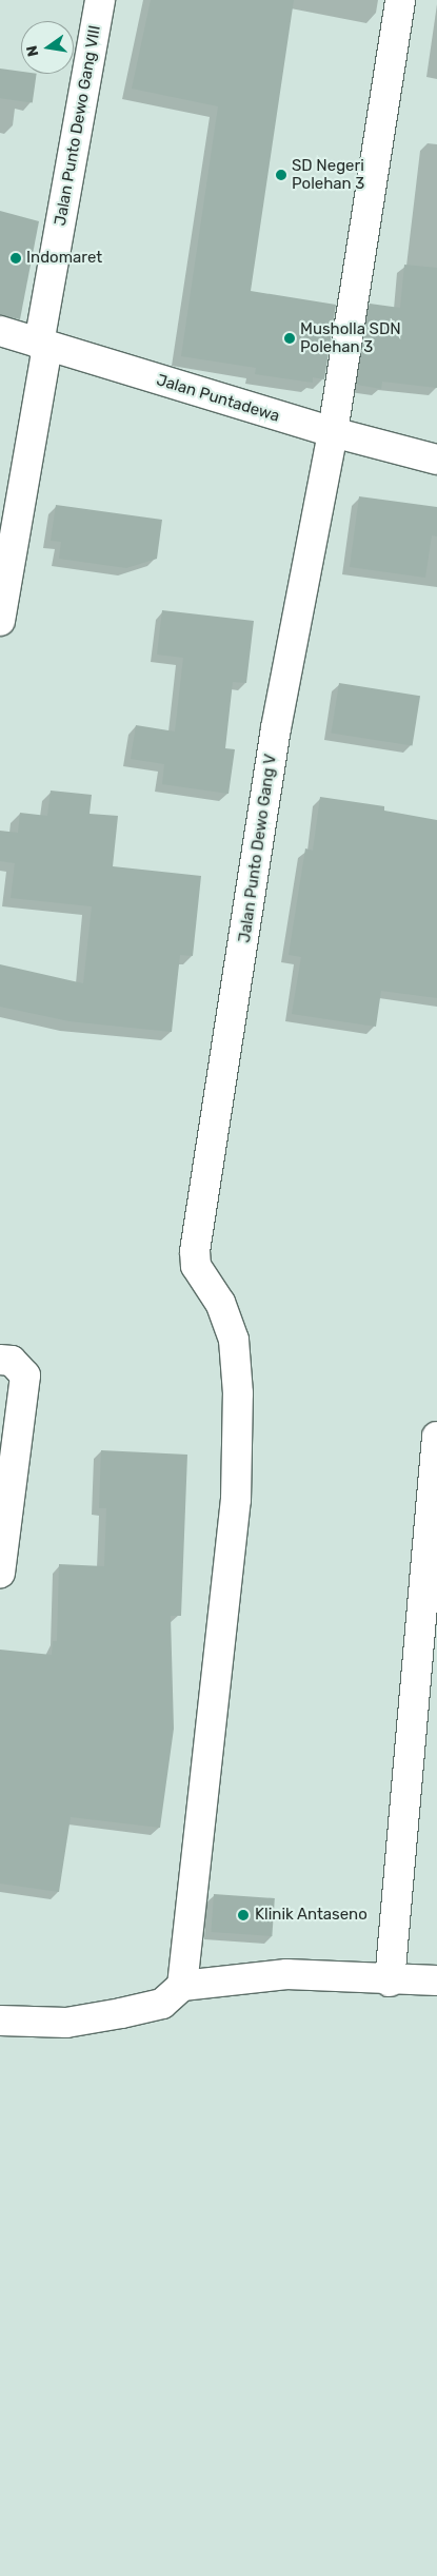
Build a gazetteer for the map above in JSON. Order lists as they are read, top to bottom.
{
  "streets": {
    "street": ["Jalan Punto Dewo Gang VIII", "Jalan Puntadewa", "Jalan Punto Dewo Gang V"]
  },
  "crossings": [
    ["Jalan Punto Dewo Gang VIII", "Jalan Puntadewa"],
    ["Jalan Puntadewa", "Jalan Punto Dewo Gang V"]
  ],
  "places": [
    "SD Negeri Polehan 3",
    "Indomaret",
    "Musholla SDN Polehan 3",
    "Klinik Antaseno"
  ],
  "north": "left"
}
